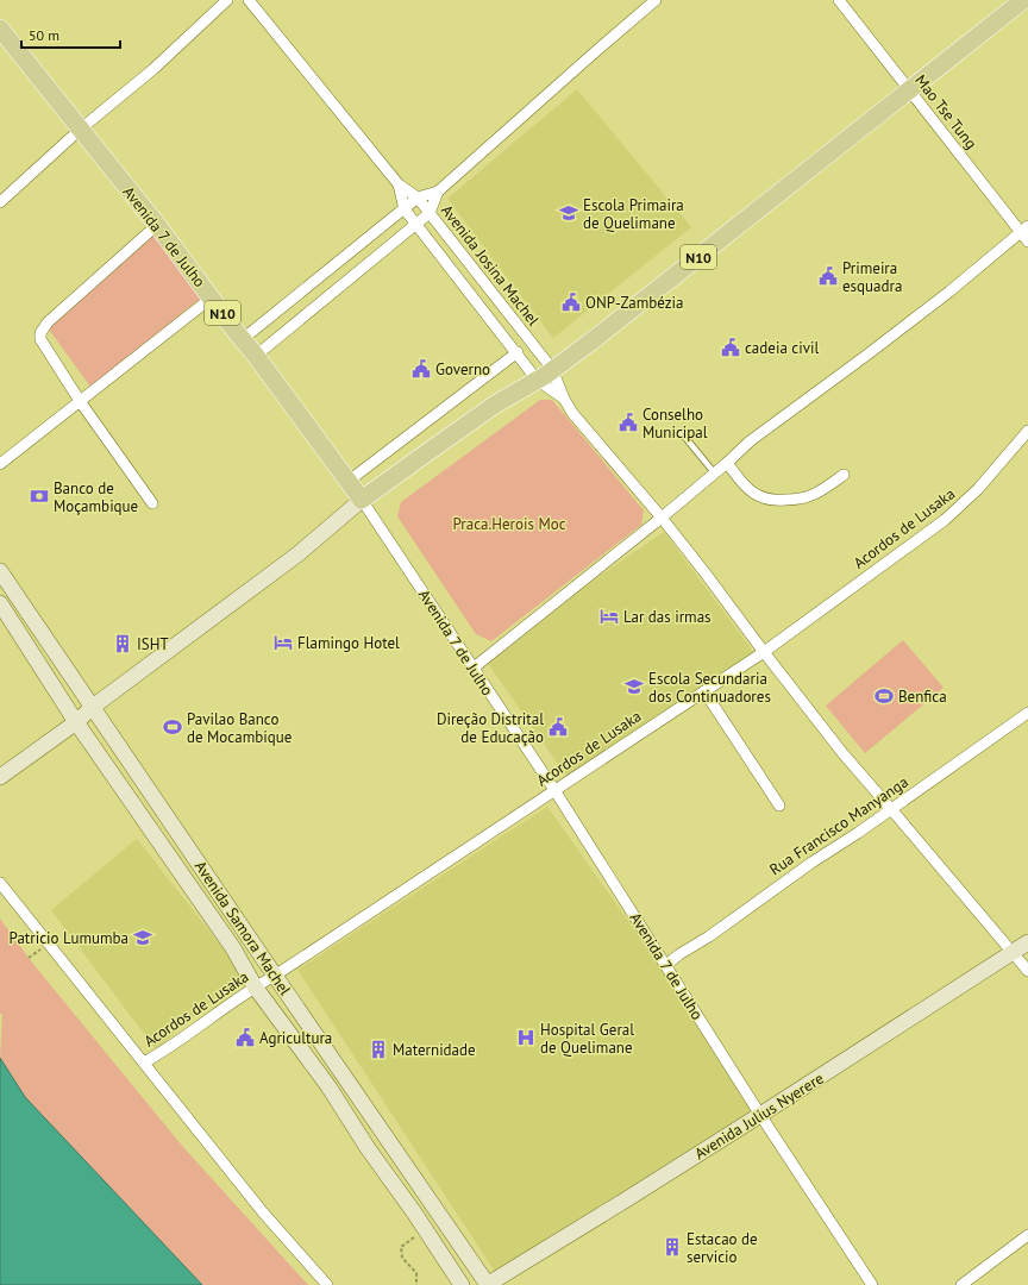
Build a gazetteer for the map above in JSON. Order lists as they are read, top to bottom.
{
  "streets": {
    "main road": ["Avenida 7 de Julho", "N10"],
    "street": [
      "Mao Tse Tung",
      "Avenida Josina Machel",
      "Acordos de Lusaka",
      "Rua Francisco Manyanga",
      "Avenida Samora Machel",
      "Avenida Julius Nyerere"
    ]
  },
  "crossings": [
    ["Mao Tse Tung", "N10"],
    ["Avenida 7 de Julho", "N10"],
    ["Avenida 7 de Julho", "Acordos de Lusaka"],
    ["Avenida 7 de Julho", "Rua Francisco Manyanga"],
    ["Avenida 7 de Julho", "Avenida Julius Nyerere"],
    ["N10", "Avenida Josina Machel"],
    ["Acordos de Lusaka", "Avenida Samora Machel"],
    ["Avenida Samora Machel", "Avenida Julius Nyerere"]
  ],
  "parks": ["Praca.Herois Moc"],
  "places": {
    "school or university": ["Escola Primaira de Quelimane", "Escola Secundaria dos Continuadores", "Patricio Lumumba"],
    "public building": [
      "Primeira esquadra",
      "ONP-Zambézia",
      "cadeia civil",
      "Governo",
      "Conselho Municipal",
      "Direção Distrital de Educação",
      "Agricultura"
    ],
    "bank": ["Banco de Moçambique"],
    "hotel": ["Lar das irmas", "Flamingo Hotel"],
    "building": ["ISHT", "Maternidade", "Estacao de servicio"],
    "sports": ["Benfica", "Pavilao Banco de Mocambique"],
    "hospital": ["Hospital Geral de Quelimane"]
  },
  "scale_bar": "50 m"
}
